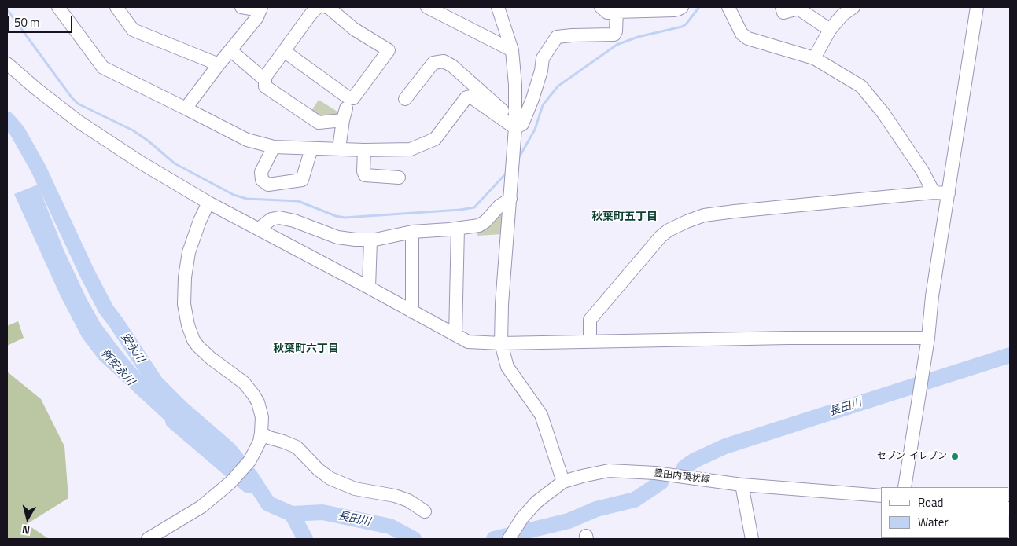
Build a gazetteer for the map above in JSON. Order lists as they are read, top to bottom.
{
  "streets": {
    "street": ["豊田内環状線"]
  },
  "districts": ["秋葉町五丁目", "秋葉町六丁目"],
  "water": ["安永川", "新安永川", "長田川"],
  "places": ["セブン-イレブン"],
  "legend": ["Road", "Water"],
  "scale_bar": "50 m",
  "north": "bottom"
}
